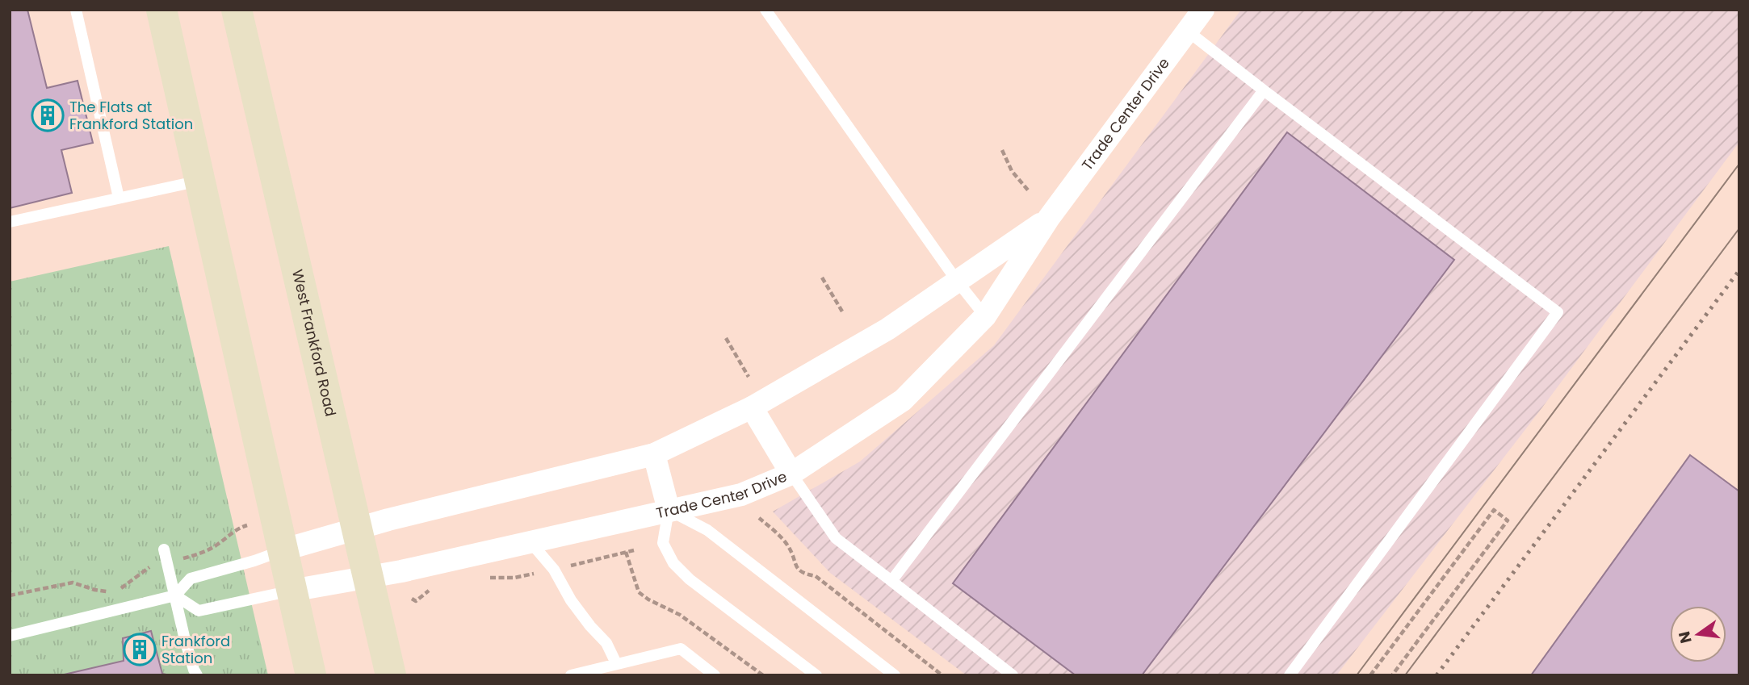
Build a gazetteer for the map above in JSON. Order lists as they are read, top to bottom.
{
  "streets": {
    "main road": ["West Frankford Road"],
    "street": ["Trade Center Drive"]
  },
  "crossings": [
    ["Trade Center Drive", "West Frankford Road"]
  ],
  "places": {
    "building": ["The Flats at Frankford Station", "Frankford Station"]
  },
  "north": "left"
}
